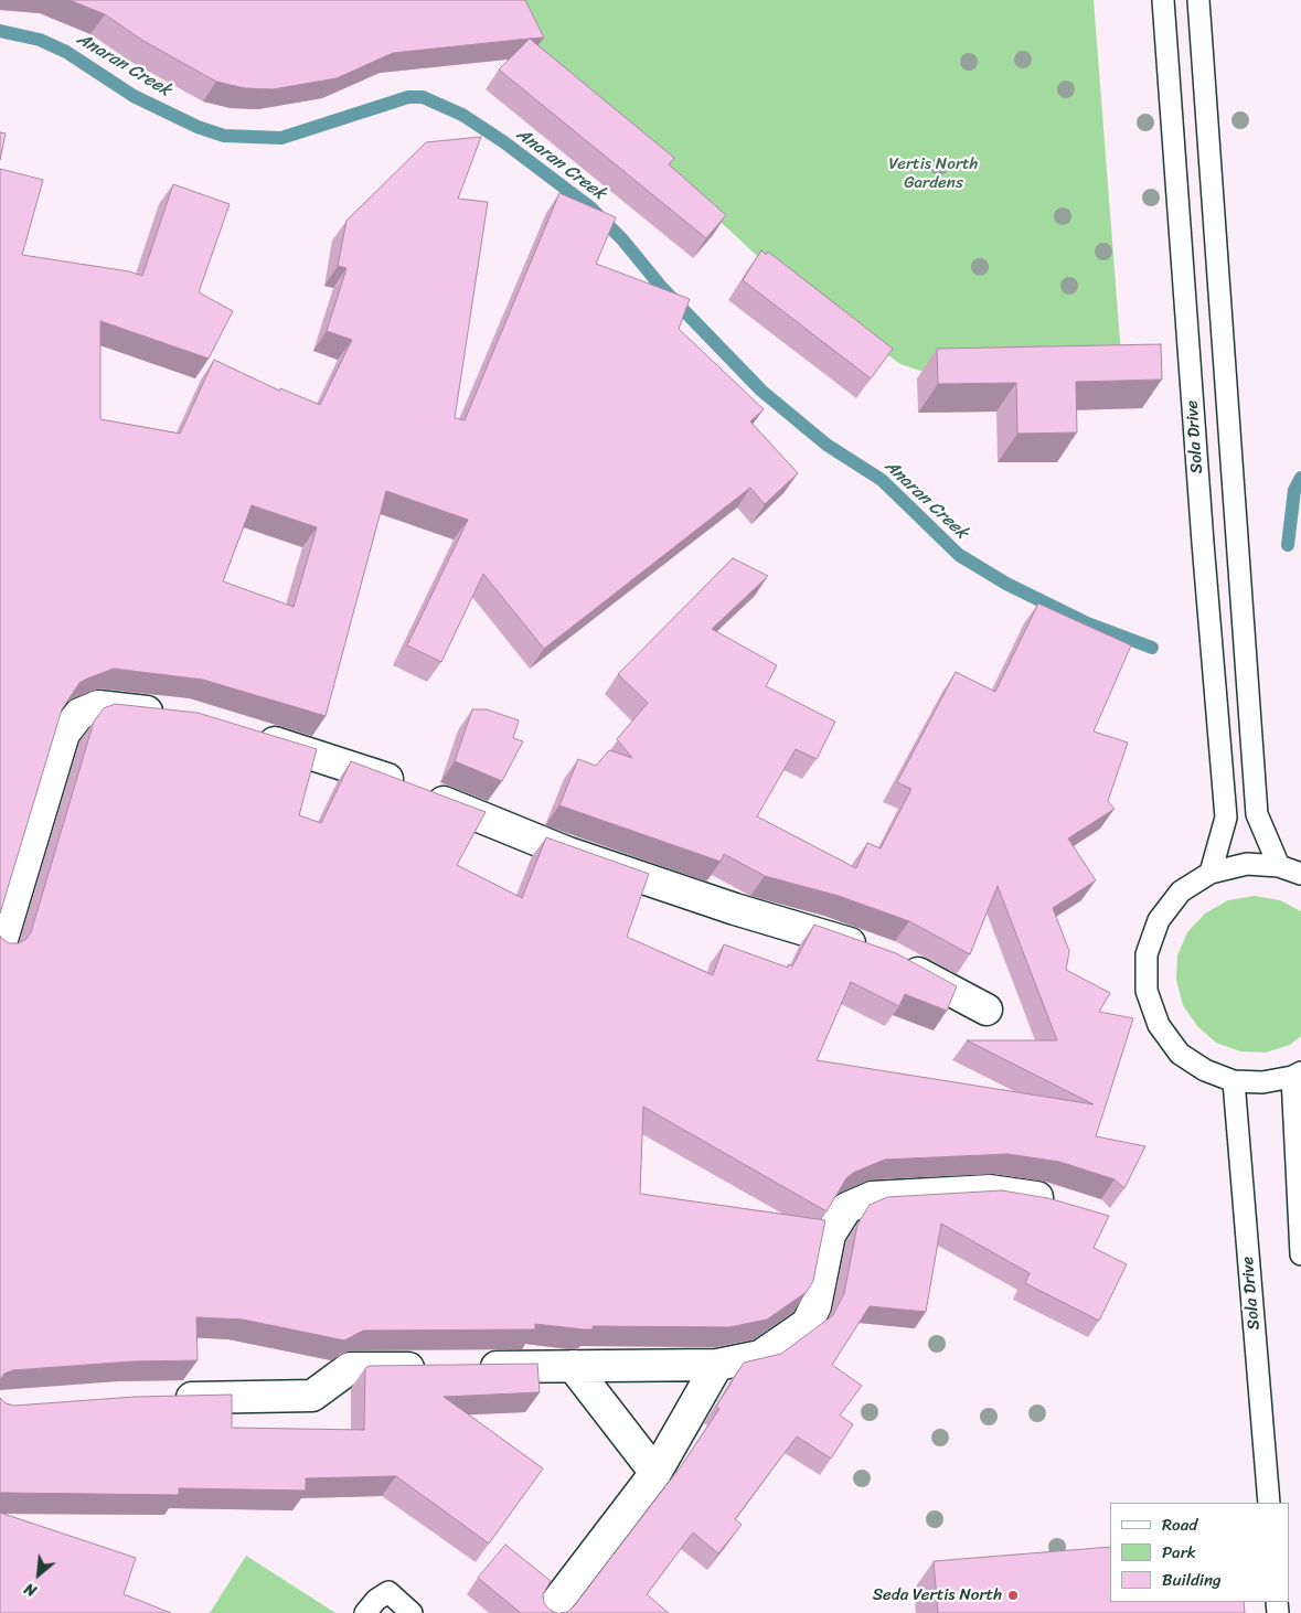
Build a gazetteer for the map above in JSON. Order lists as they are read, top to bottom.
{
  "streets": {
    "lane": ["Sola Drive"]
  },
  "water": ["Anaran Creek"],
  "parks": ["Vertis North Gardens"],
  "places": ["Seda Vertis North"],
  "legend": ["Road", "Park", "Building"],
  "north": "bottom left"
}
